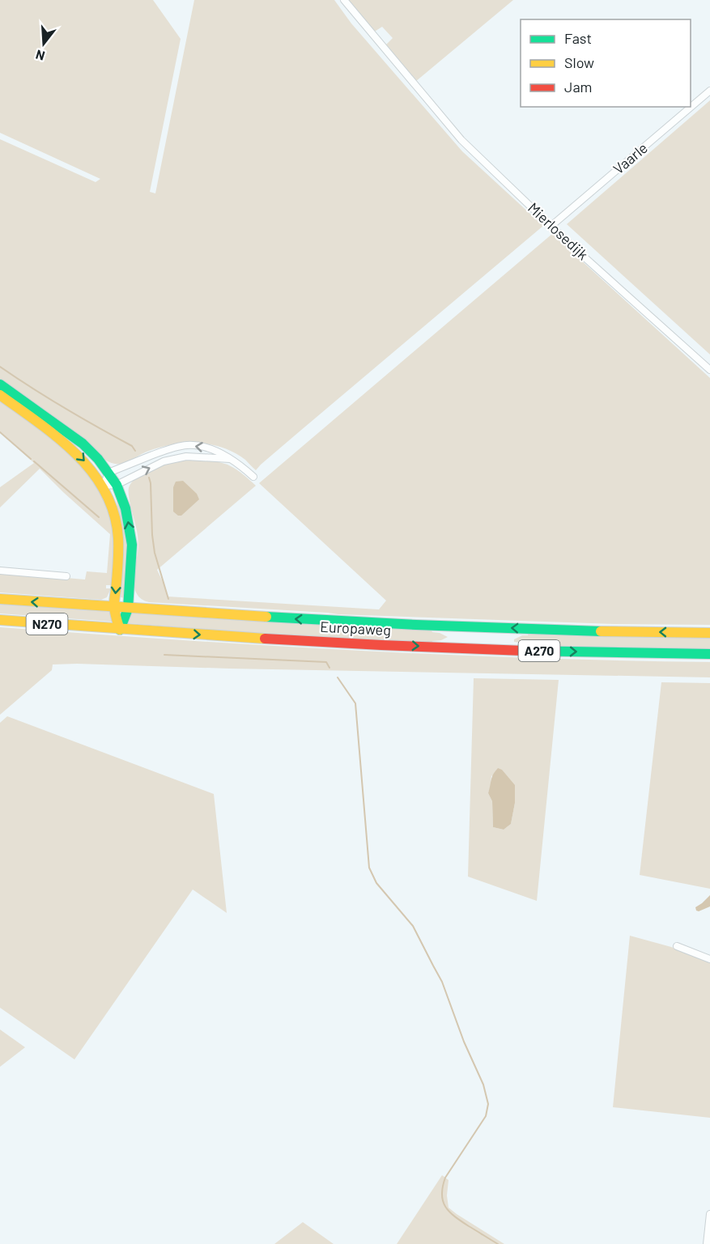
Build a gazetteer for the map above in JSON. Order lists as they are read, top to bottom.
{
  "streets": {
    "main road": ["N270", "Europaweg", "A270"],
    "street": ["Vaarle", "Mierlosedijk"]
  },
  "crossings": [
    ["Vaarle", "Mierlosedijk"]
  ],
  "legend": ["Fast", "Slow", "Jam"],
  "north": "bottom"
}
